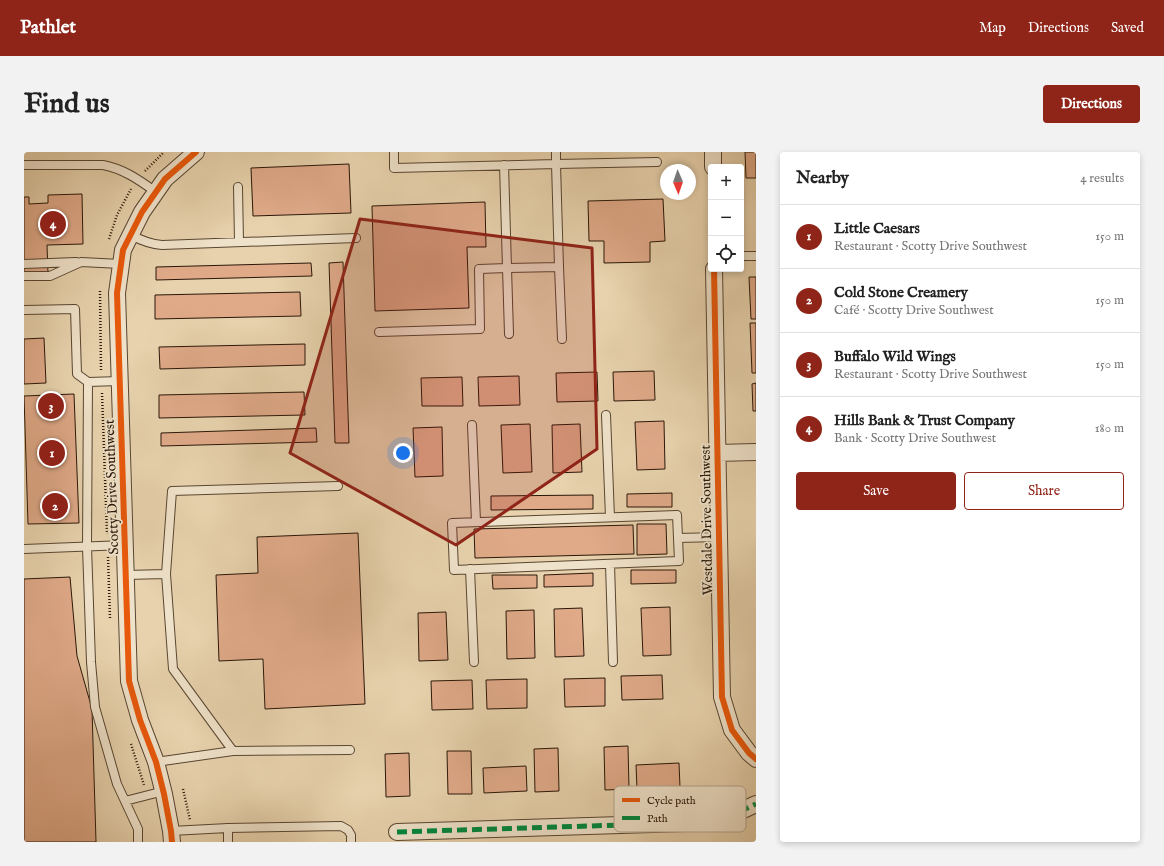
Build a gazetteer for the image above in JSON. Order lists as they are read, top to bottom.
{
  "streets": {
    "street": ["Scotty Drive Southwest", "Westdale Drive Southwest"]
  },
  "legend": ["Cycle path", "Path"],
  "north": "bottom",
  "page": {
    "header": "Pathlet",
    "nav": ["Map", "Directions", "Saved"],
    "buttons": [
      "Directions",
      ["Save", "Share"]
    ],
    "title": "Find us",
    "heading": ["Nearby", "4 results"],
    "map_buttons": ["+", "−"],
    "list": [
      {
        "mark": "1",
        "name": "Little Caesars",
        "note": "Restaurant · Scotty Drive Southwest",
        "value": "150 m"
      },
      {
        "mark": "2",
        "name": "Cold Stone Creamery",
        "note": "Café · Scotty Drive Southwest",
        "value": "150 m"
      },
      {
        "mark": "3",
        "name": "Buffalo Wild Wings",
        "note": "Restaurant · Scotty Drive Southwest",
        "value": "150 m"
      },
      {
        "mark": "4",
        "name": "Hills Bank & Trust Company",
        "note": "Bank · Scotty Drive Southwest",
        "value": "180 m"
      }
    ],
    "pins": [
      "4",
      "3",
      "1",
      "2"
    ]
  }
}
